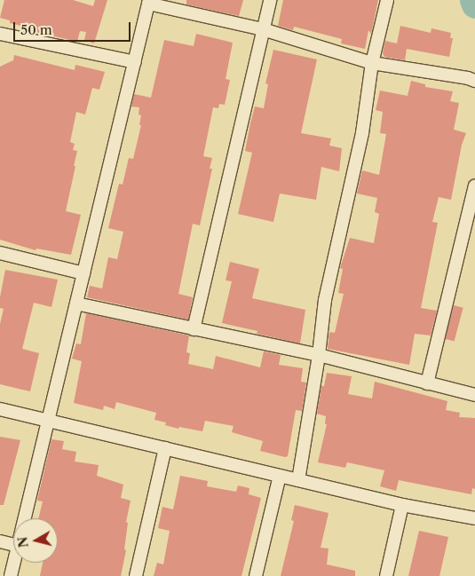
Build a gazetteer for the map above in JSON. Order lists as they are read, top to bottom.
{
  "scale_bar": "50 m",
  "north": "left"
}
